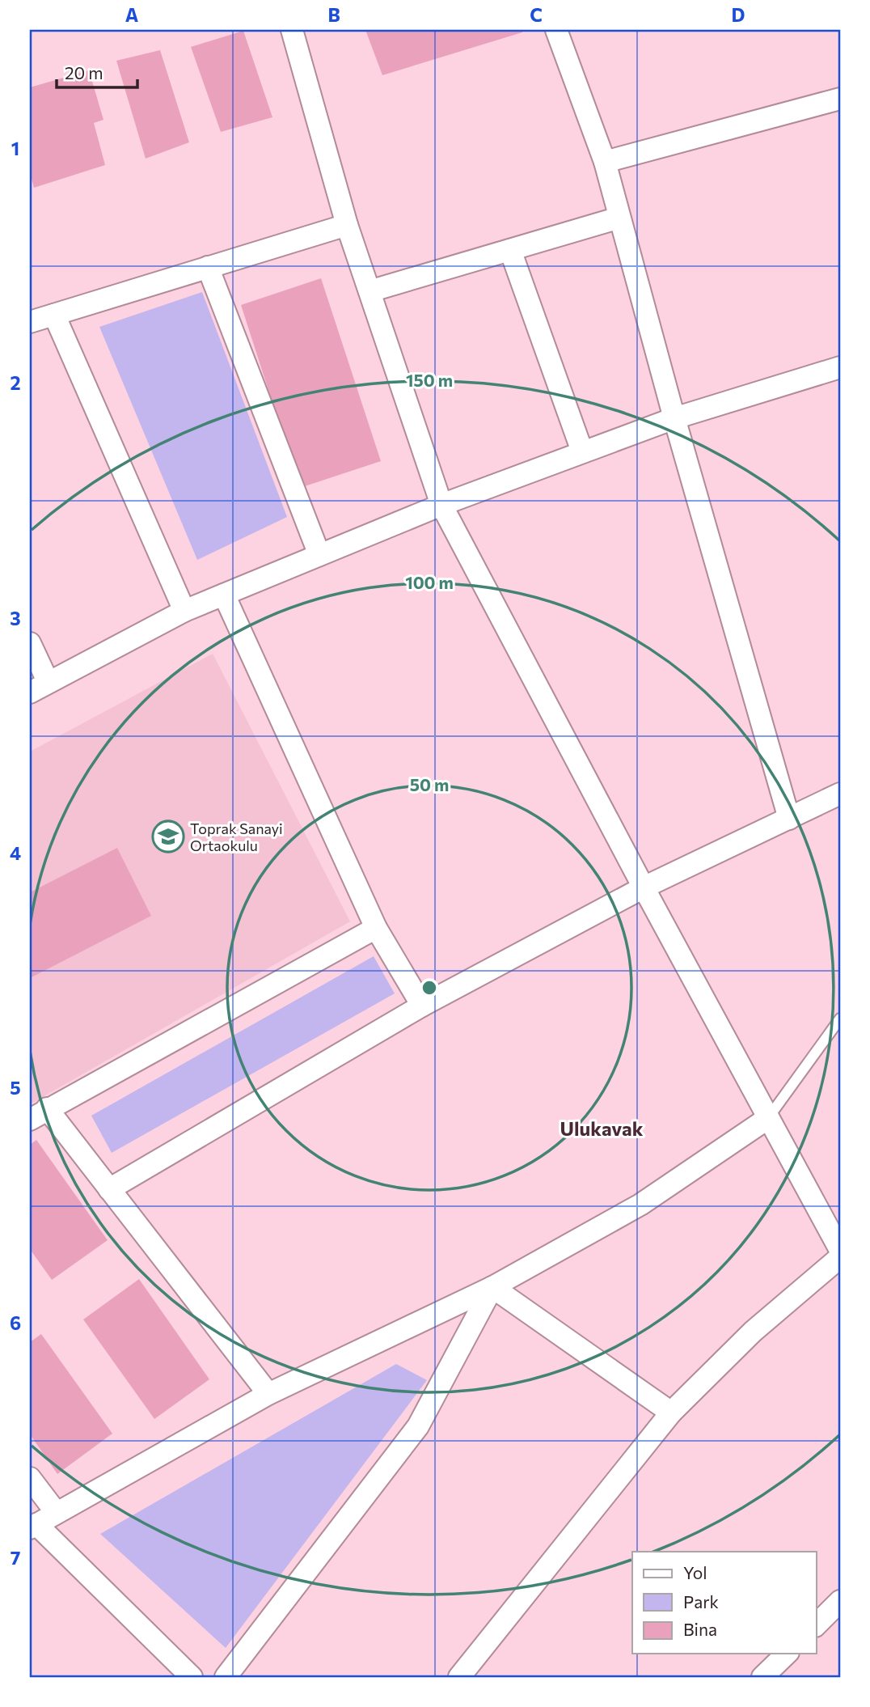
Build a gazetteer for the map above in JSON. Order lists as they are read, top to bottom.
{
  "districts": ["Ulukavak"],
  "places": {
    "school or university": ["Toprak Sanayi Ortaokulu"]
  },
  "legend": ["Yol", "Park", "Bina"],
  "scale_bar": "20 m",
  "grid": {
    "columns": [
      "A",
      "B",
      "C",
      "D"
    ],
    "rows": [
      "1",
      "2",
      "3",
      "4",
      "5",
      "6",
      "7"
    ]
  },
  "rings": ["150 m", "100 m", "50 m"]
}
